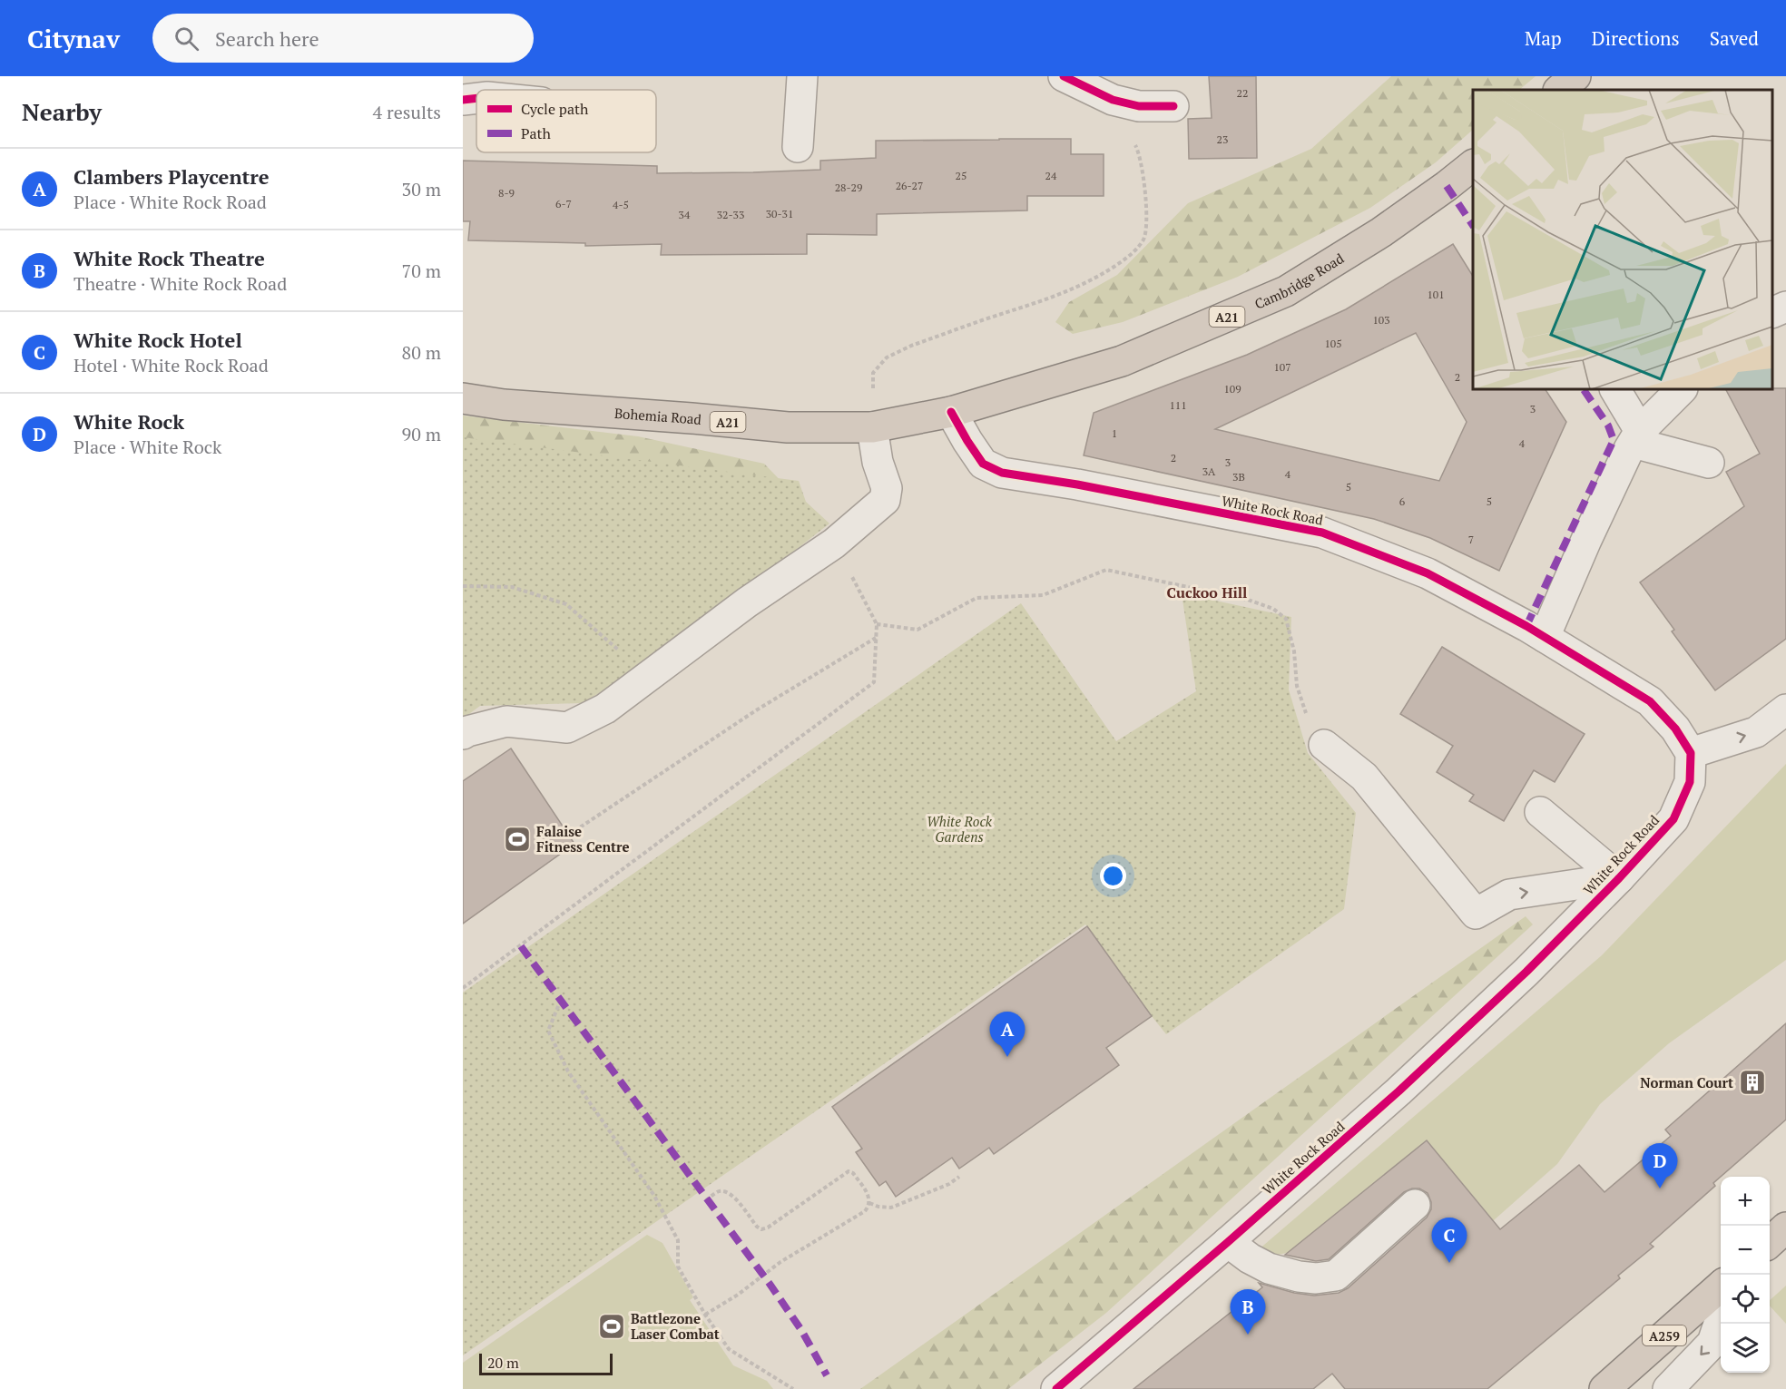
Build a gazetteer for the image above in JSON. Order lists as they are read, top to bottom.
{
  "streets": {
    "highway": [
      "Cambridge Road",
      "A21",
      "Bohemia Road",
      "A259"
    ],
    "street": ["White Rock Road"]
  },
  "crossings": [
    ["Cambridge Road", "Bohemia Road"],
    ["Cambridge Road", "White Rock Road"],
    ["Bohemia Road", "White Rock Road"]
  ],
  "districts": ["Cuckoo Hill"],
  "parks": ["White Rock Gardens"],
  "places": {
    "sports": ["Falaise Fitness Centre", "Battlezone Laser Combat"],
    "building": ["Norman Court"]
  },
  "house_numbers": [
    "22",
    "23",
    "25",
    "24",
    "26-27",
    "28-29",
    "8-9",
    "6-7",
    "4-5",
    "30-31",
    "34",
    "32-33",
    "101",
    "103",
    "105",
    "107",
    "2",
    "109",
    "111",
    "3",
    "1",
    "4",
    "2",
    "3",
    "3A",
    "4",
    "3B",
    "5",
    "6",
    "5",
    "7"
  ],
  "legend": ["Cycle path", "Path"],
  "scale_bar": "20 m",
  "page": {
    "header": "Citynav",
    "search": "Search here",
    "nav": ["Map", "Directions", "Saved"],
    "heading": ["Nearby", "4 results"],
    "list": [
      {
        "mark": "A",
        "name": "Clambers Playcentre",
        "note": "Place · White Rock Road",
        "value": "30 m"
      },
      {
        "mark": "B",
        "name": "White Rock Theatre",
        "note": "Theatre · White Rock Road",
        "value": "70 m"
      },
      {
        "mark": "C",
        "name": "White Rock Hotel",
        "note": "Hotel · White Rock Road",
        "value": "80 m"
      },
      {
        "mark": "D",
        "name": "White Rock",
        "note": "Place · White Rock",
        "value": "90 m"
      }
    ],
    "pins": [
      "A",
      "D",
      "C",
      "B"
    ],
    "map_buttons": ["+", "−"],
    "scale": "20 m"
  }
}
